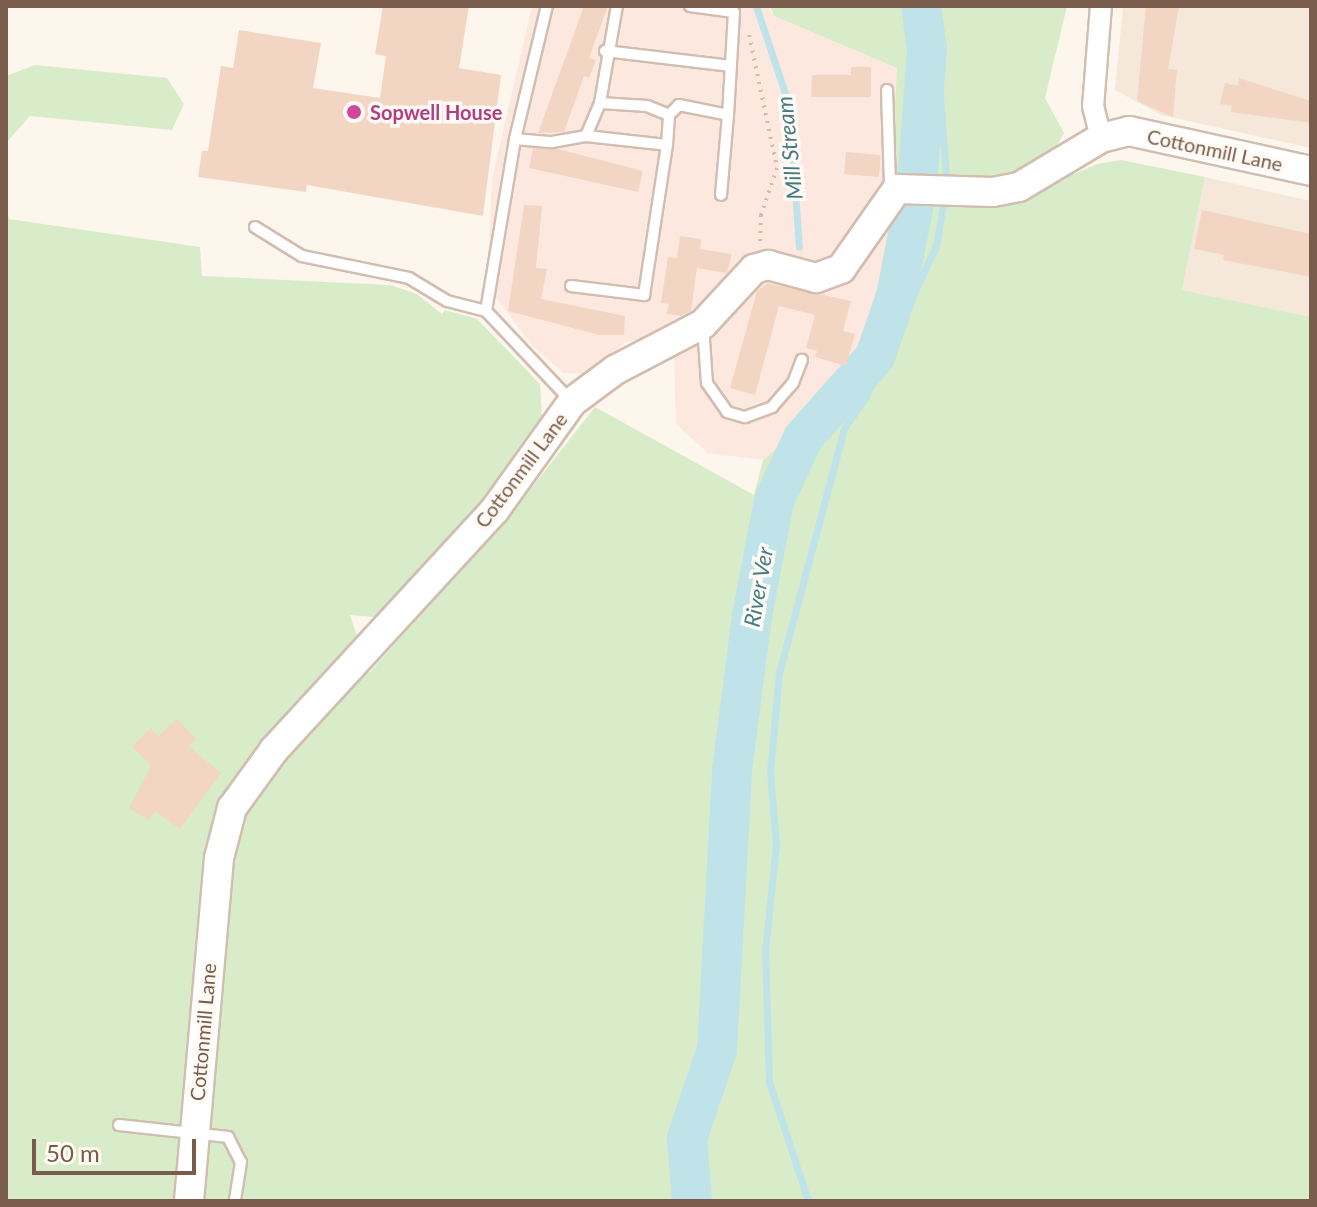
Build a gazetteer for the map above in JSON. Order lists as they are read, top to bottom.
{
  "streets": {
    "street": ["Cottonmill Lane"]
  },
  "water": ["Mill Stream", "River Ver"],
  "places": ["Sopwell House"],
  "scale_bar": "50 m"
}
